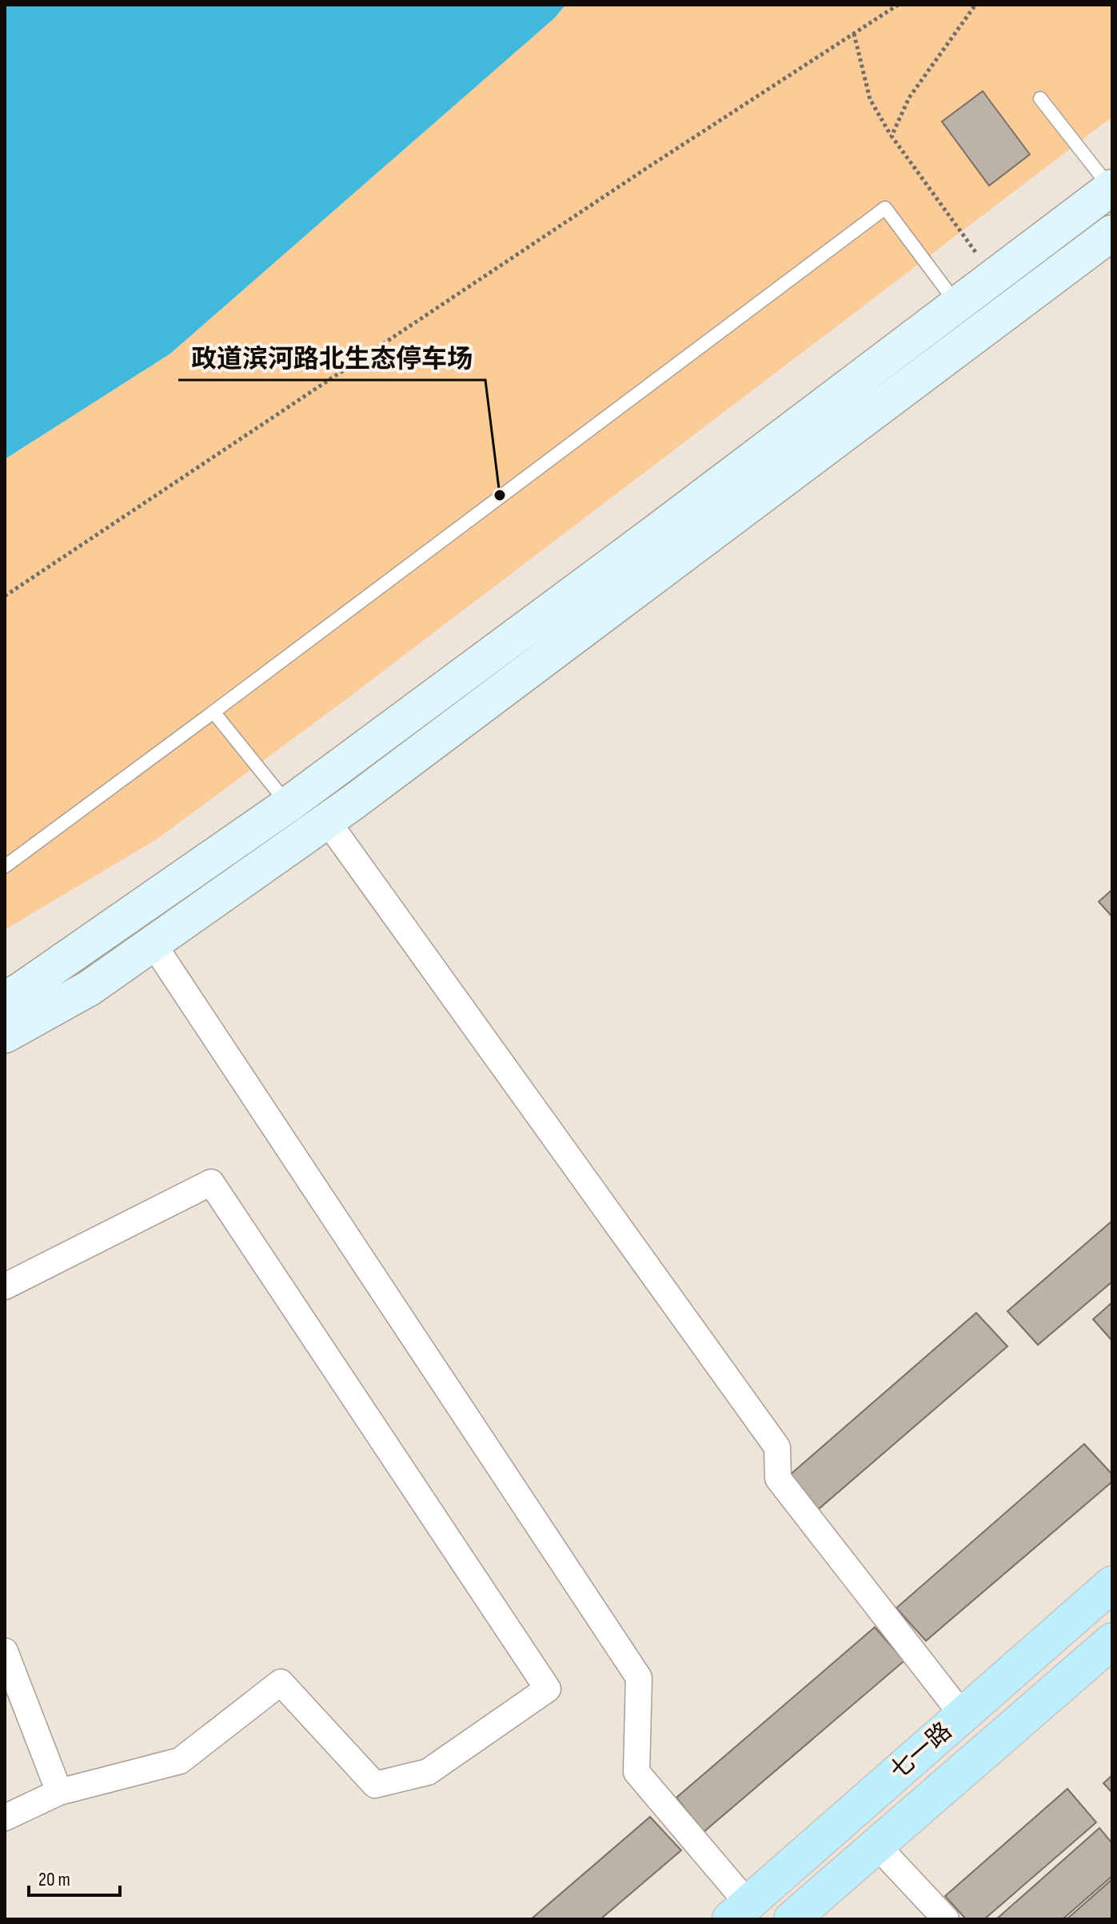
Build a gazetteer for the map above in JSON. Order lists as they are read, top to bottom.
{
  "streets": {
    "main road": ["七一路"]
  },
  "places": ["政道滨河路北生态停车场"],
  "scale_bar": "20 m"
}
